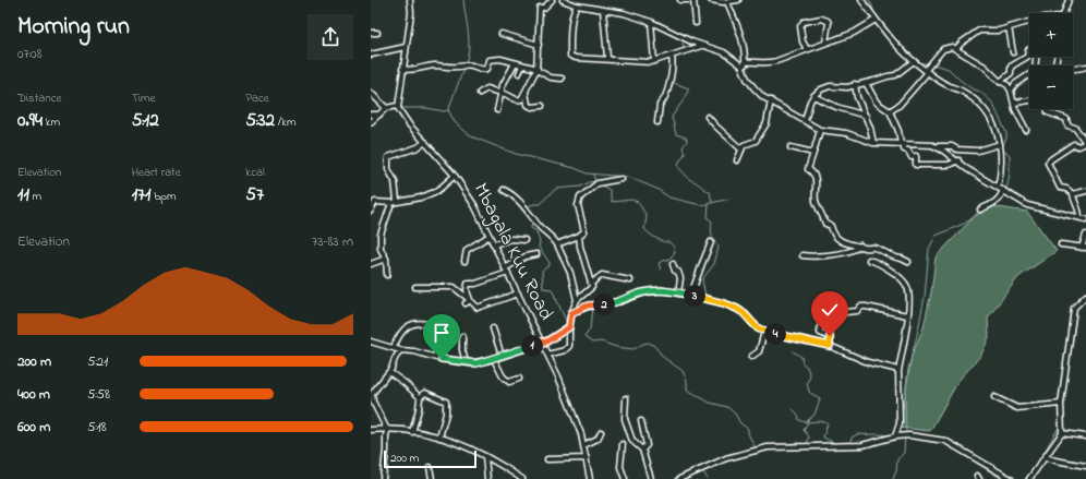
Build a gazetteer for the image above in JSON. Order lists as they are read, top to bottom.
{
  "streets": {
    "street": ["Mbagala Kuu Road"]
  },
  "scale_bar": "200 m",
  "page": {
    "heading": ["Morning run", "07:08"],
    "map_buttons": ["+", "−"],
    "stats": [
      ["Distance", "0.94 km"],
      ["Time", "5:12"],
      ["Pace", "5:32 /km"],
      ["Elevation", "11 m"],
      ["Heart rate", "171 bpm"],
      ["kcal", "57"]
    ],
    "chart": ["Elevation", "73–83 m"],
    "pins": [
      "3",
      "2",
      "4",
      "1"
    ],
    "list": [
      {
        "name": "200 m",
        "note": "5:21"
      },
      {
        "name": "400 m",
        "note": "5:58"
      },
      {
        "name": "600 m",
        "note": "5:18"
      }
    ],
    "scale": "200 m"
  }
}
